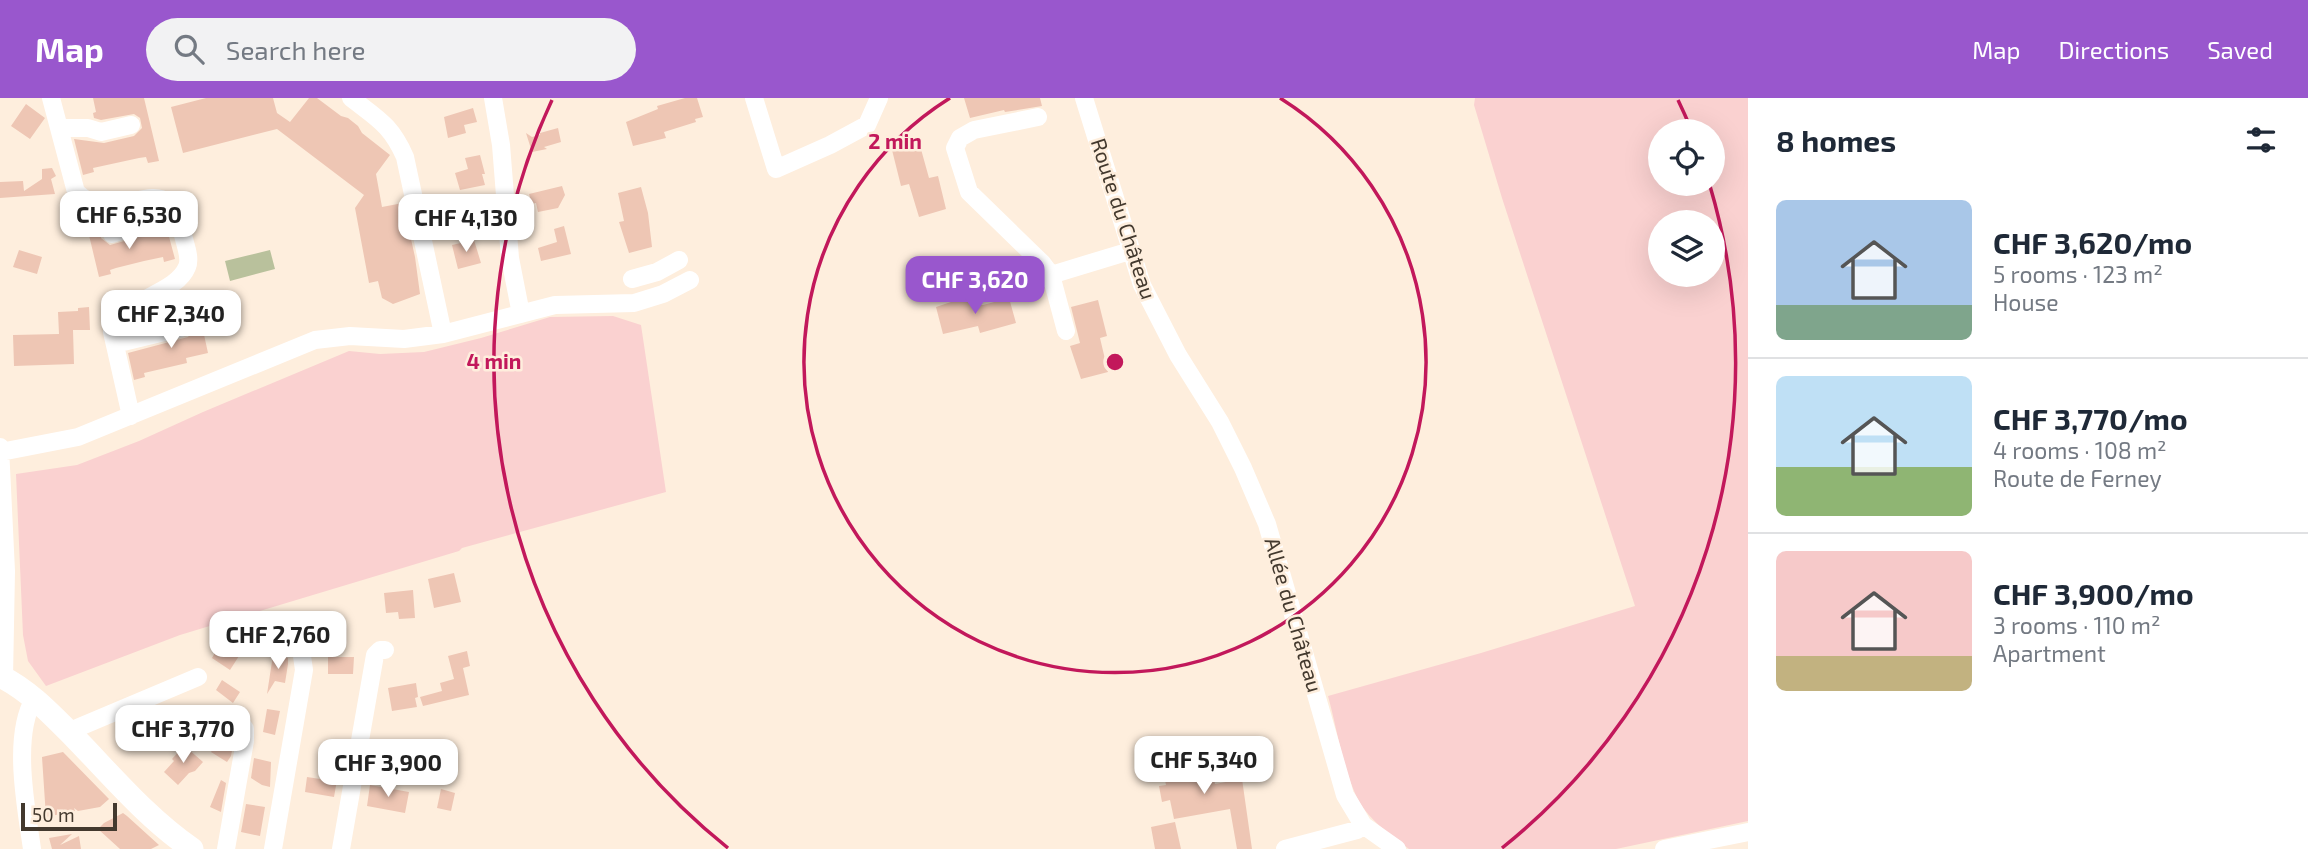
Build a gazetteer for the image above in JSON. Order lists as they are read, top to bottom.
{
  "streets": {
    "street": ["Route du Château", "Allée du Château"]
  },
  "crossings": [
    ["Route du Château", "Allée du Château"]
  ],
  "scale_bar": "50 m",
  "page": {
    "header": "Map",
    "search": "Search here",
    "nav": ["Map", "Directions", "Saved"],
    "heading": "8 homes",
    "list": [
      {
        "name": "CHF 3,620/mo",
        "note": "5 rooms · 123 m² · House"
      },
      {
        "name": "CHF 3,770/mo",
        "note": "4 rooms · 108 m² · Route de Ferney"
      },
      {
        "name": "CHF 3,900/mo",
        "note": "3 rooms · 110 m² · Apartment"
      }
    ],
    "price": [
      "CHF 6,530",
      "CHF 4,130",
      "CHF 3,620",
      "CHF 2,340",
      "CHF 2,760",
      "CHF 3,770",
      "CHF 5,340",
      "CHF 3,900"
    ],
    "scale": "50 m"
  },
  "rings": ["2 min", "4 min"]
}
